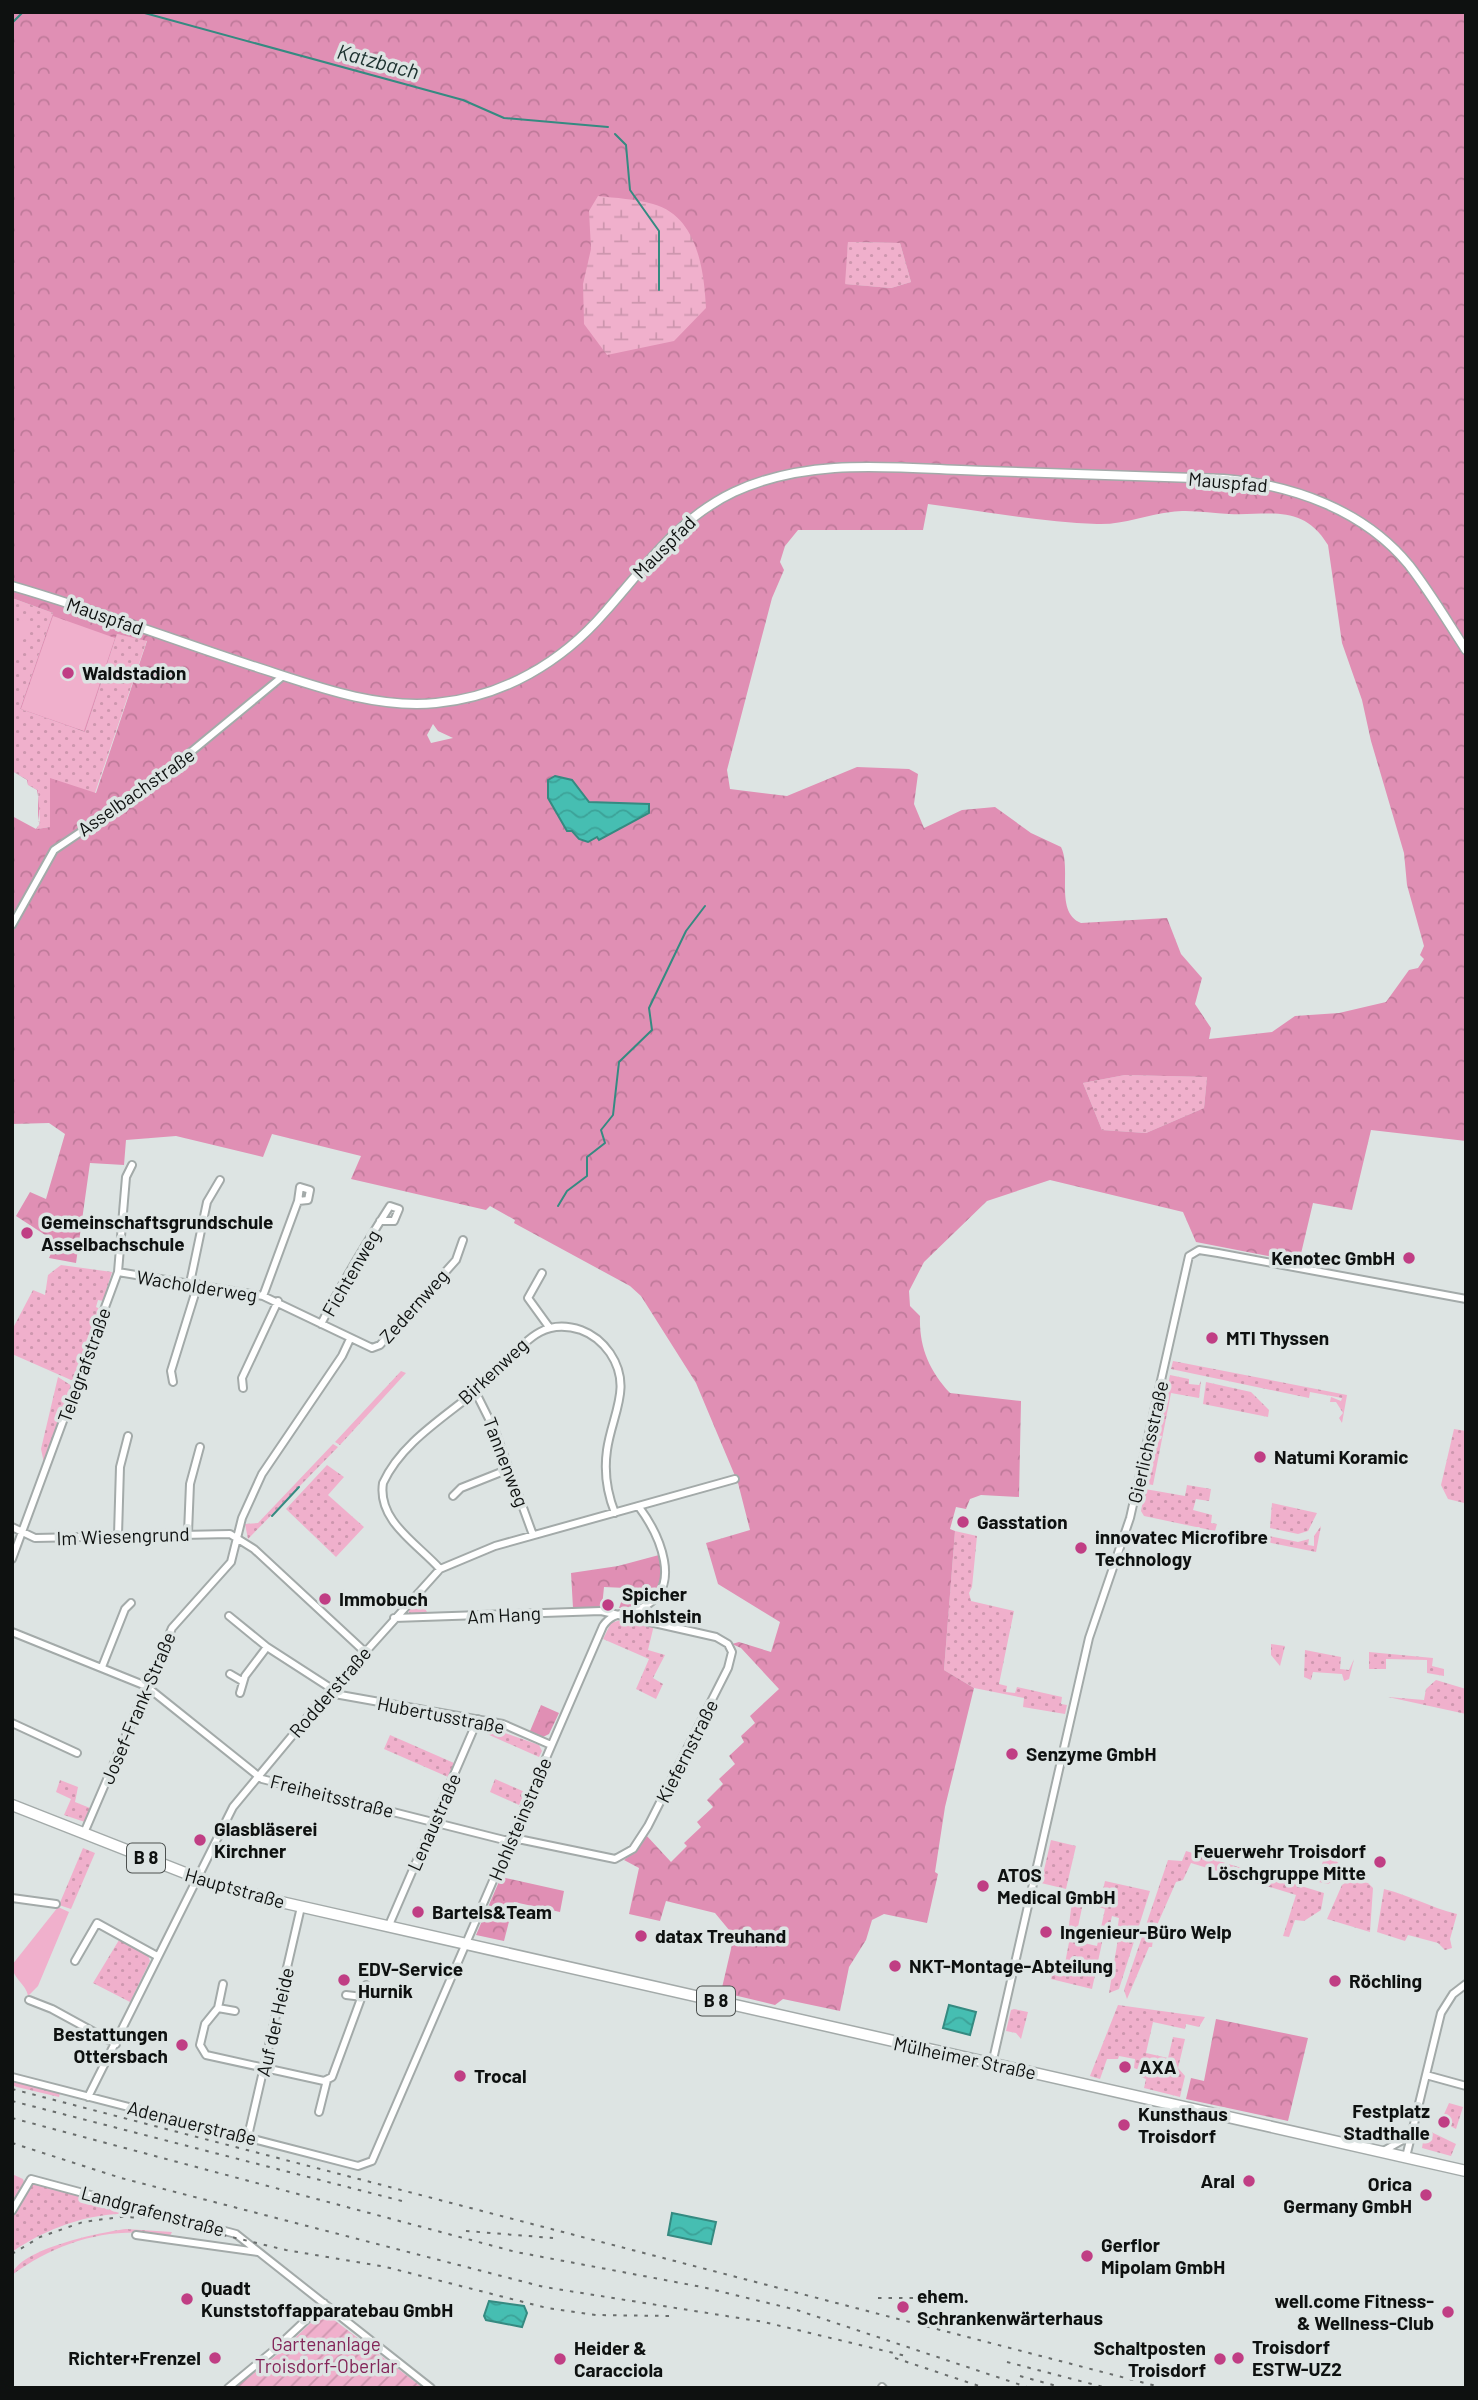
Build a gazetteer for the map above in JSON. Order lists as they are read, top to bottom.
{
  "streets": {
    "main road": ["B 8", "Hauptstraße", "Mülheimer Straße"],
    "street": [
      "Mauspfad",
      "Asselbachstraße",
      "Fichtenweg",
      "Wacholderweg",
      "Zedernweg",
      "Telegrafstraße",
      "Birkenweg",
      "Gierlichsstraße",
      "Tannenweg",
      "Im Wiesengrund",
      "Am Hang",
      "Rodderstraße",
      "Josef-Frank-Straße",
      "Hubertusstraße",
      "Kiefernstraße",
      "Freiheitsstraße",
      "Hohlsteinstraße",
      "Lenaustraße",
      "Auf der Heide",
      "Adenauerstraße",
      "Landgrafenstraße"
    ]
  },
  "crossings": [
    ["Mauspfad", "Asselbachstraße"],
    ["Fichtenweg", "Wacholderweg"],
    ["Wacholderweg", "Zedernweg"],
    ["Wacholderweg", "Telegrafstraße"],
    ["Wacholderweg", "Josef-Frank-Straße"],
    ["Zedernweg", "Josef-Frank-Straße"],
    ["Telegrafstraße", "Im Wiesengrund"],
    ["Birkenweg", "Tannenweg"],
    ["Birkenweg", "Rodderstraße"],
    ["Gierlichsstraße", "Mülheimer Straße"],
    ["Tannenweg", "Rodderstraße"],
    ["Im Wiesengrund", "Josef-Frank-Straße"],
    ["Am Hang", "Rodderstraße"],
    ["Am Hang", "Kiefernstraße"],
    ["Am Hang", "Hohlsteinstraße"],
    ["Rodderstraße", "Hubertusstraße"],
    ["Rodderstraße", "Freiheitsstraße"],
    ["Rodderstraße", "Hauptstraße"],
    ["Rodderstraße", "Adenauerstraße"],
    ["Josef-Frank-Straße", "Freiheitsstraße"],
    ["Josef-Frank-Straße", "Hauptstraße"],
    ["Hubertusstraße", "Hohlsteinstraße"],
    ["Hubertusstraße", "Lenaustraße"],
    ["Kiefernstraße", "Freiheitsstraße"],
    ["Kiefernstraße", "Hohlsteinstraße"],
    ["Freiheitsstraße", "Hohlsteinstraße"],
    ["Freiheitsstraße", "Lenaustraße"],
    ["Hohlsteinstraße", "Hauptstraße"],
    ["Hohlsteinstraße", "Mülheimer Straße"],
    ["Hohlsteinstraße", "Adenauerstraße"],
    ["Lenaustraße", "Hauptstraße"],
    ["Hauptstraße", "Auf der Heide"],
    ["Hauptstraße", "Mülheimer Straße"],
    ["Auf der Heide", "Adenauerstraße"]
  ],
  "water": ["Katzbach"],
  "parks": ["Gartenanlage Troisdorf-Oberlar"],
  "places": [
    "Waldstadion",
    "Gemeinschaftsgrundschule Asselbachschule",
    "Kenotec GmbH",
    "MTI Thyssen",
    "Natumi Koramic",
    "Gasstation",
    "innovatec Microfibre Technology",
    "Immobuch",
    "Spicher Hohlstein",
    "Senzyme GmbH",
    "Glasbläserei Kirchner",
    "Feuerwehr Troisdorf Löschgruppe Mitte",
    "ATOS Medical GmbH",
    "Bartels&Team",
    "Ingenieur-Büro Welp",
    "datax Treuhand",
    "NKT-Montage-Abteilung",
    "EDV-Service Hurnik",
    "Röchling",
    "Bestattungen Ottersbach",
    "AXA",
    "Trocal",
    "Festplatz Stadthalle",
    "Kunsthaus Troisdorf",
    "Aral",
    "Orica Germany GmbH",
    "Gerflor Mipolam GmbH",
    "Quadt Kunststoffapparatebau GmbH",
    "ehem. Schrankenwärterhaus",
    "well.come Fitness- & Wellness-Club",
    "Richter+Frenzel",
    "Troisdorf ESTW-UZ2",
    "Heider & Caracciola",
    "Schaltposten Troisdorf"
  ]
}
